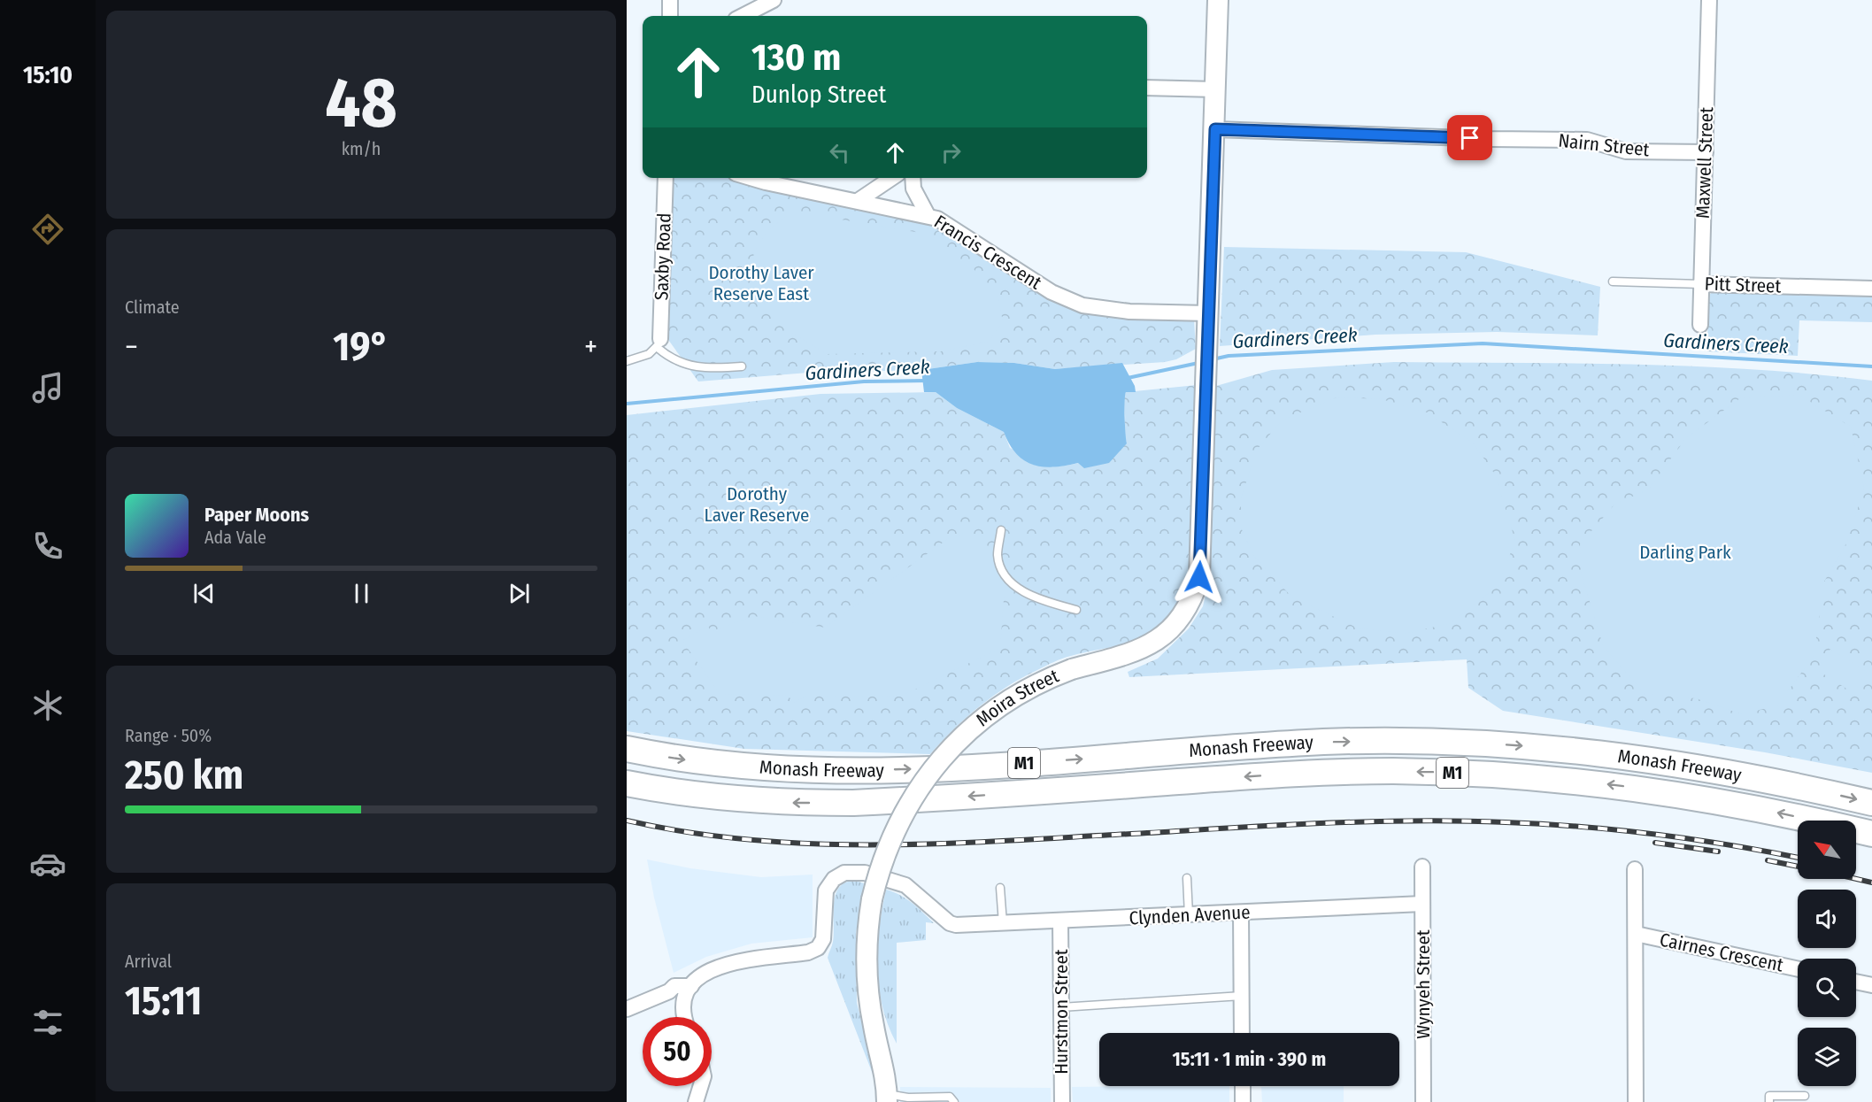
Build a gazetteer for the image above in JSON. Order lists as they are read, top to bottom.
{
  "streets": {
    "highway": ["Monash Freeway", "M1"],
    "main road": ["Moira Street"],
    "street": [
      "Nairn Street",
      "Maxwell Street",
      "Francis Crescent",
      "Saxby Road",
      "Pitt Street",
      "Clynden Avenue",
      "Cairnes Crescent",
      "Wynyeh Street",
      "Hurstmon Street"
    ]
  },
  "crossings": [
    ["Nairn Street", "Maxwell Street"],
    ["Nairn Street", "Moira Street"],
    ["Maxwell Street", "Pitt Street"],
    ["Francis Crescent", "Moira Street"],
    ["Clynden Avenue", "Wynyeh Street"],
    ["Clynden Avenue", "Hurstmon Street"]
  ],
  "water": ["Gardiners Creek"],
  "parks": ["Dorothy Laver Reserve East", "Dorothy Laver Reserve", "Darling Park"],
  "north": "top left",
  "page": {
    "tabs": "15:10",
    "tile": [
      ["48", "km/h"],
      "Climate",
      ["Range · 50%", "250 km"],
      ["Arrival", "15:11"]
    ],
    "turn": ["130 m", "Dunlop Street"],
    "heat": ["−", "19°", "+"],
    "song": ["Paper Moons", "Ada Vale"],
    "limit": "50",
    "trip": "15:11 · 1 min · 390 m"
  }
}
